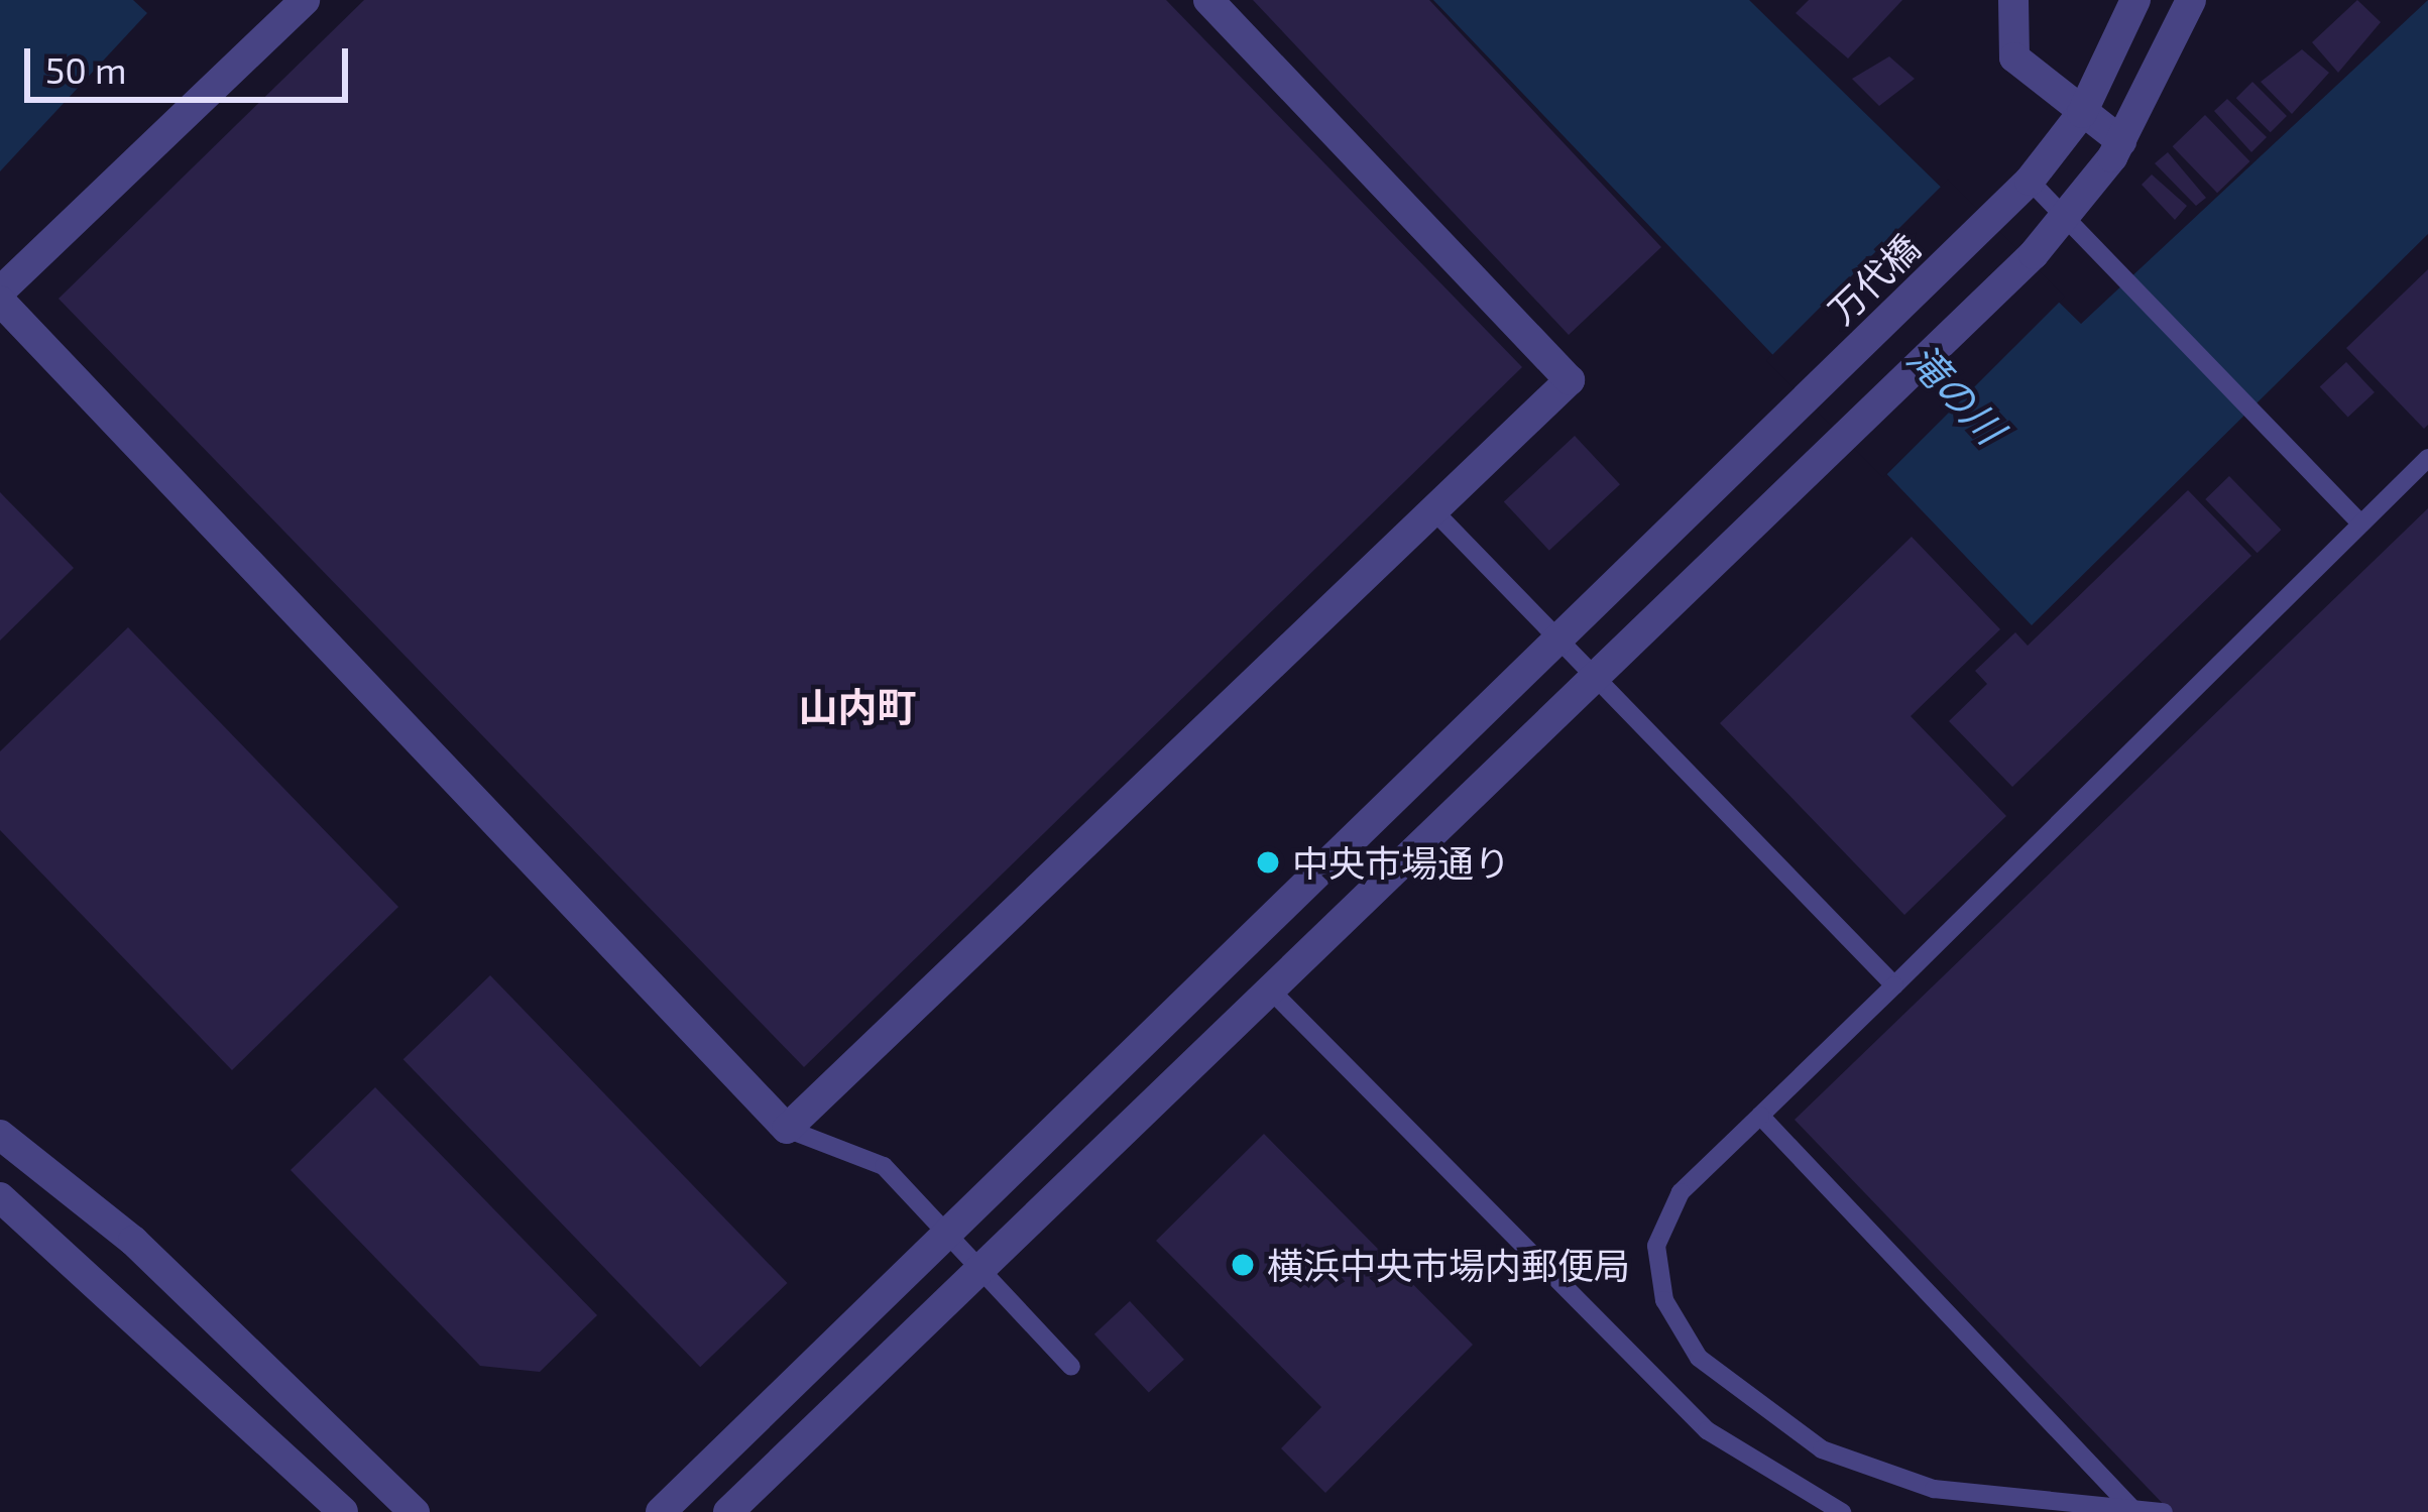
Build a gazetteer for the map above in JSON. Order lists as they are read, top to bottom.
{
  "streets": {
    "street": ["万代橋"]
  },
  "districts": ["山内町"],
  "water": ["滝の川"],
  "places": ["中央市場通り", "横浜中央市場内郵便局"],
  "scale_bar": "50 m"
}
